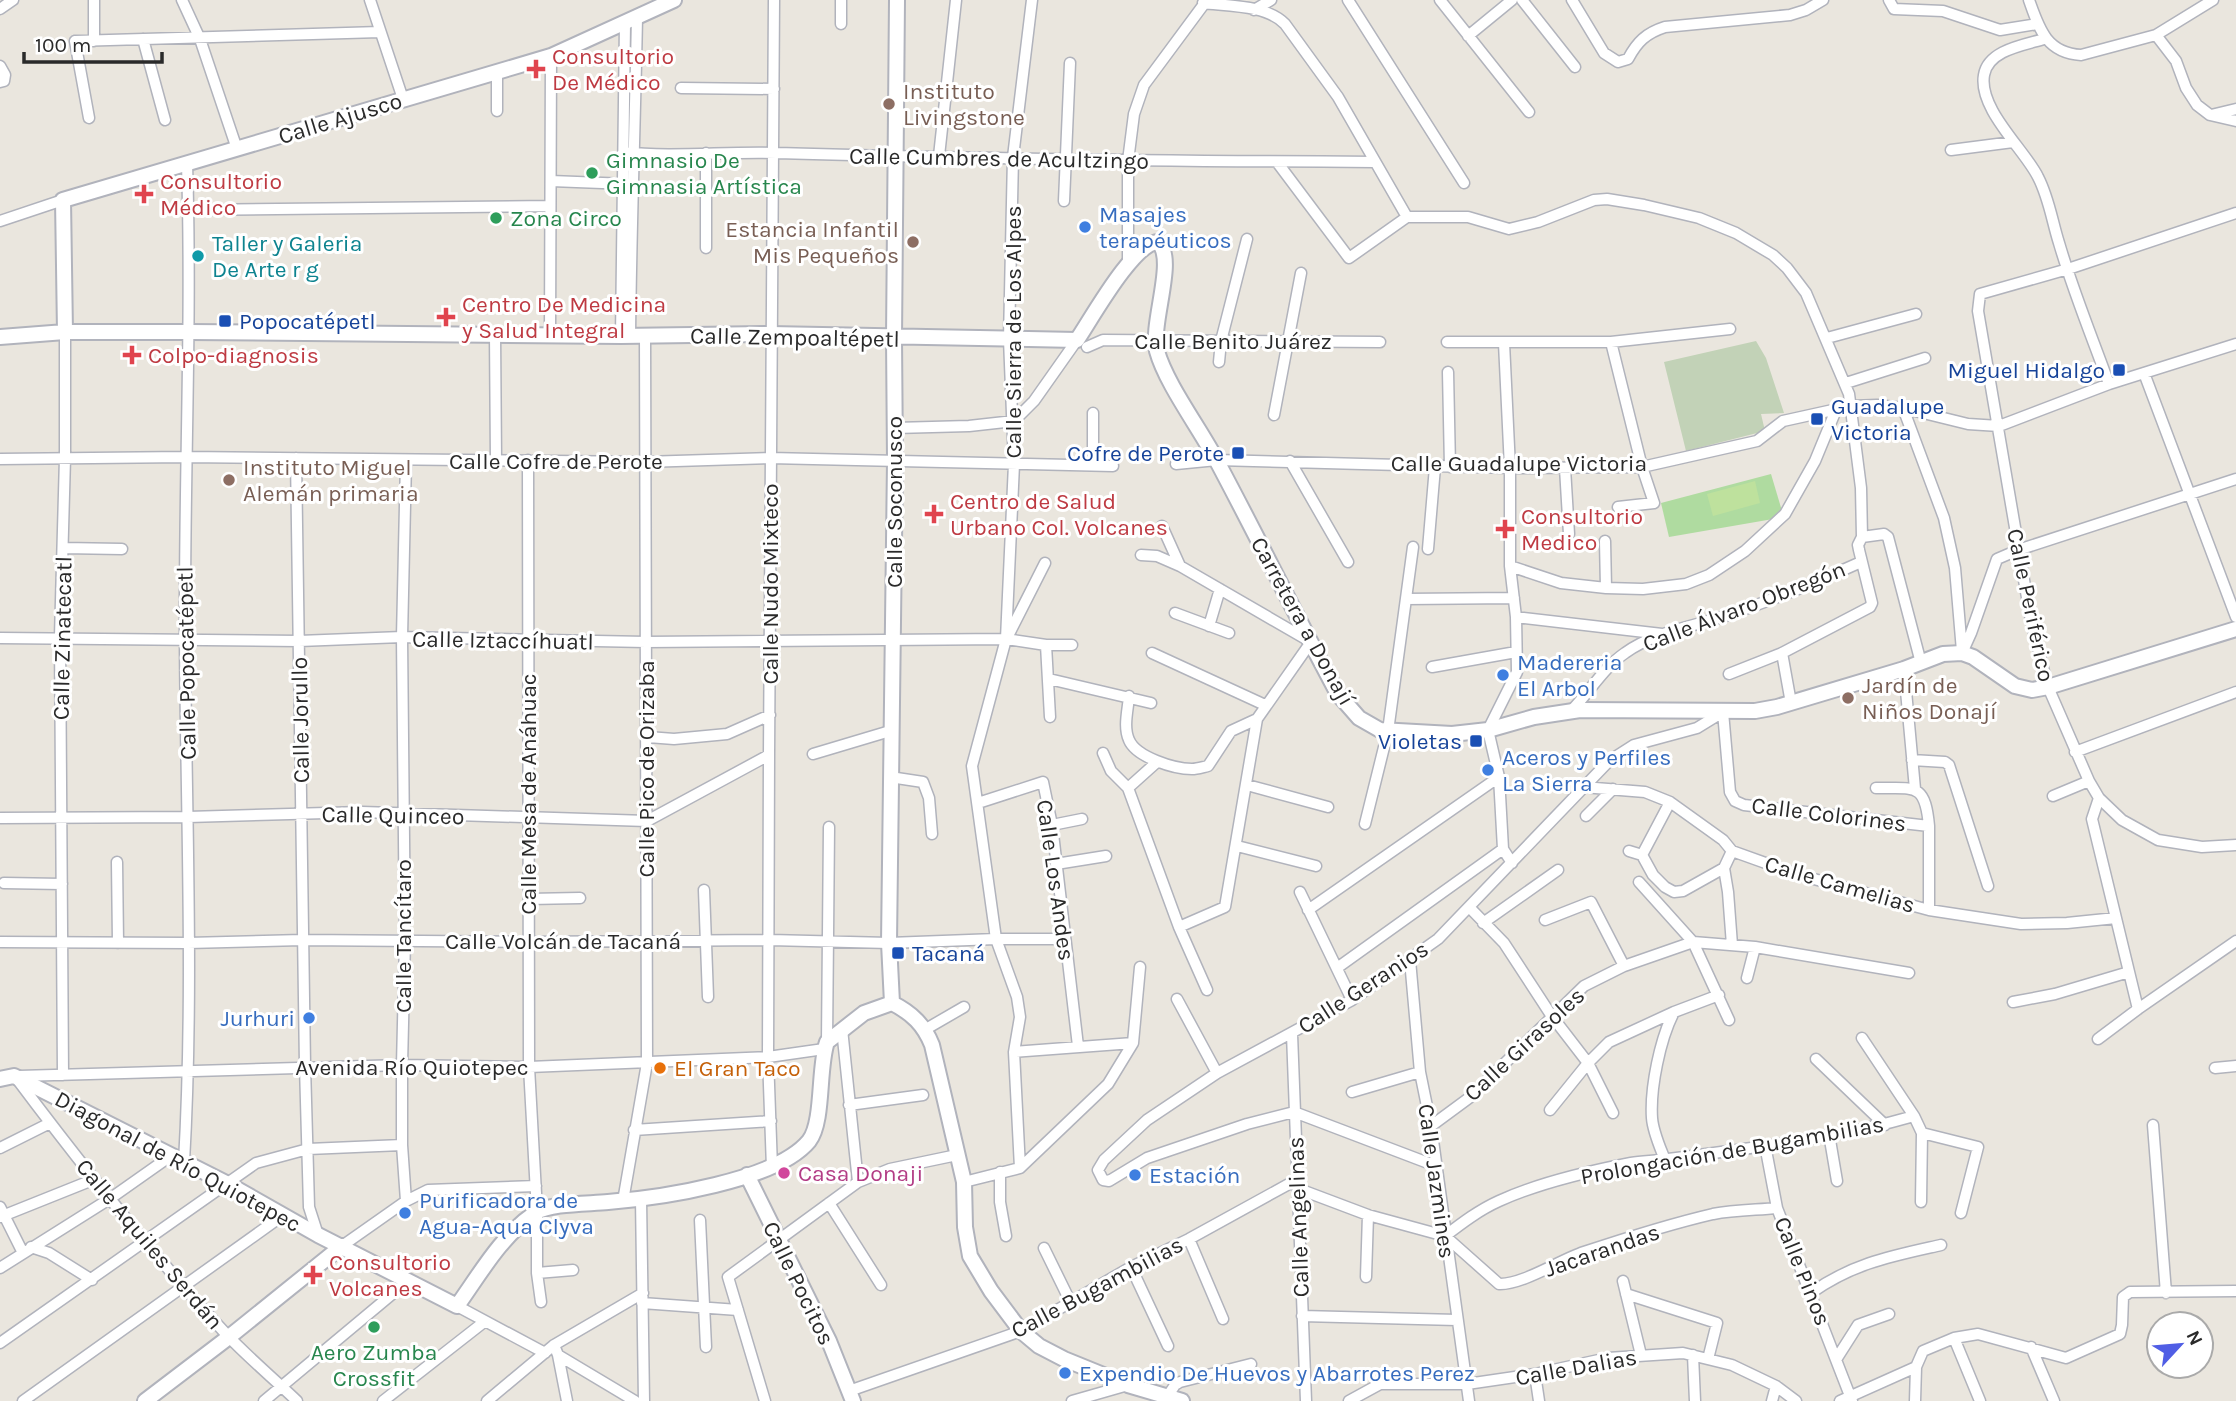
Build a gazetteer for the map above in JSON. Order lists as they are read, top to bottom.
{
  "streets": {
    "main road": [
      "Calle Ajusco",
      "Calle Zempoaltépetl",
      "Calle Soconusco",
      "Carretera a Donají",
      "Calle Zinatecatl",
      "Diagonal de Río Quiotepec",
      "Calle Pocitos"
    ],
    "street": [
      "Calle Cumbres de Acultzingo",
      "Calle Sierra de Los Alpes",
      "Calle Benito Juárez",
      "Calle Cofre de Perote",
      "Calle Guadalupe Victoria",
      "Calle Nudo Mixteco",
      "Calle Periférico",
      "Calle Álvaro Obregón",
      "Calle Iztaccíhuatl",
      "Calle Popocatépetl",
      "Calle Jorullo",
      "Calle Pico de Orizaba",
      "Calle Mesa de Anáhuac",
      "Calle Colorines",
      "Calle Quinceo",
      "Calle Los Andes",
      "Calle Camelias",
      "Calle Tancítaro",
      "Calle Volcán de Tacaná",
      "Calle Geranios",
      "Calle Girasoles",
      "Avenida Río Quiotepec",
      "Prolongación de Bugambilias",
      "Calle Jazmines",
      "Calle Angelinas",
      "Calle Aquiles Serdán",
      "Jacarandas",
      "Calle Pinos",
      "Calle Bugambilias",
      "Calle Dalias"
    ]
  },
  "crossings": [
    ["Calle Ajusco", "Calle Zinatecatl"],
    ["Calle Ajusco", "Calle Popocatépetl"],
    ["Calle Cumbres de Acultzingo", "Calle Sierra de Los Alpes"],
    ["Calle Cumbres de Acultzingo", "Calle Soconusco"],
    ["Calle Cumbres de Acultzingo", "Calle Nudo Mixteco"],
    ["Calle Sierra de Los Alpes", "Calle Zempoaltépetl"],
    ["Calle Sierra de Los Alpes", "Calle Cofre de Perote"],
    ["Calle Sierra de Los Alpes", "Carretera a Donají"],
    ["Calle Sierra de Los Alpes", "Calle Iztaccíhuatl"],
    ["Calle Sierra de Los Alpes", "Calle Los Andes"],
    ["Calle Sierra de Los Alpes", "Calle Volcán de Tacaná"],
    ["Calle Zempoaltépetl", "Calle Benito Juárez"],
    ["Calle Zempoaltépetl", "Calle Soconusco"],
    ["Calle Zempoaltépetl", "Calle Nudo Mixteco"],
    ["Calle Zempoaltépetl", "Carretera a Donají"],
    ["Calle Zempoaltépetl", "Calle Zinatecatl"],
    ["Calle Zempoaltépetl", "Calle Popocatépetl"],
    ["Calle Zempoaltépetl", "Calle Pico de Orizaba"],
    ["Calle Benito Juárez", "Carretera a Donají"],
    ["Calle Cofre de Perote", "Calle Soconusco"],
    ["Calle Cofre de Perote", "Calle Nudo Mixteco"],
    ["Calle Cofre de Perote", "Calle Zinatecatl"],
    ["Calle Cofre de Perote", "Calle Popocatépetl"],
    ["Calle Cofre de Perote", "Calle Jorullo"],
    ["Calle Cofre de Perote", "Calle Pico de Orizaba"],
    ["Calle Cofre de Perote", "Calle Mesa de Anáhuac"],
    ["Calle Cofre de Perote", "Calle Tancítaro"],
    ["Calle Guadalupe Victoria", "Calle Periférico"],
    ["Calle Guadalupe Victoria", "Carretera a Donají"],
    ["Calle Soconusco", "Calle Iztaccíhuatl"],
    ["Calle Soconusco", "Calle Volcán de Tacaná"],
    ["Calle Nudo Mixteco", "Calle Iztaccíhuatl"],
    ["Calle Nudo Mixteco", "Calle Quinceo"],
    ["Calle Nudo Mixteco", "Calle Volcán de Tacaná"],
    ["Calle Nudo Mixteco", "Avenida Río Quiotepec"],
    ["Calle Álvaro Obregón", "Carretera a Donají"],
    ["Carretera a Donají", "Calle Colorines"],
    ["Carretera a Donají", "Calle Geranios"],
    ["Calle Zinatecatl", "Calle Iztaccíhuatl"],
    ["Calle Zinatecatl", "Calle Quinceo"],
    ["Calle Zinatecatl", "Calle Volcán de Tacaná"],
    ["Calle Zinatecatl", "Avenida Río Quiotepec"],
    ["Calle Iztaccíhuatl", "Calle Popocatépetl"],
    ["Calle Iztaccíhuatl", "Calle Jorullo"],
    ["Calle Iztaccíhuatl", "Calle Pico de Orizaba"],
    ["Calle Iztaccíhuatl", "Calle Mesa de Anáhuac"],
    ["Calle Iztaccíhuatl", "Calle Tancítaro"],
    ["Calle Popocatépetl", "Calle Quinceo"],
    ["Calle Popocatépetl", "Calle Volcán de Tacaná"],
    ["Calle Popocatépetl", "Avenida Río Quiotepec"],
    ["Calle Popocatépetl", "Diagonal de Río Quiotepec"],
    ["Calle Jorullo", "Calle Quinceo"],
    ["Calle Jorullo", "Calle Volcán de Tacaná"],
    ["Calle Jorullo", "Avenida Río Quiotepec"],
    ["Calle Jorullo", "Diagonal de Río Quiotepec"],
    ["Calle Pico de Orizaba", "Calle Quinceo"],
    ["Calle Pico de Orizaba", "Calle Volcán de Tacaná"],
    ["Calle Pico de Orizaba", "Avenida Río Quiotepec"],
    ["Calle Mesa de Anáhuac", "Calle Quinceo"],
    ["Calle Mesa de Anáhuac", "Calle Volcán de Tacaná"],
    ["Calle Mesa de Anáhuac", "Avenida Río Quiotepec"],
    ["Calle Colorines", "Calle Camelias"],
    ["Calle Colorines", "Calle Geranios"],
    ["Calle Quinceo", "Calle Tancítaro"],
    ["Calle Los Andes", "Calle Volcán de Tacaná"],
    ["Calle Camelias", "Calle Geranios"],
    ["Calle Tancítaro", "Calle Volcán de Tacaná"],
    ["Calle Tancítaro", "Avenida Río Quiotepec"],
    ["Calle Geranios", "Calle Jazmines"],
    ["Calle Geranios", "Calle Angelinas"],
    ["Calle Girasoles", "Calle Jazmines"],
    ["Avenida Río Quiotepec", "Diagonal de Río Quiotepec"],
    ["Avenida Río Quiotepec", "Calle Aquiles Serdán"],
    ["Prolongación de Bugambilias", "Calle Jazmines"],
    ["Prolongación de Bugambilias", "Jacarandas"],
    ["Prolongación de Bugambilias", "Calle Pinos"],
    ["Diagonal de Río Quiotepec", "Calle Aquiles Serdán"],
    ["Calle Jazmines", "Jacarandas"],
    ["Calle Jazmines", "Calle Dalias"],
    ["Calle Angelinas", "Calle Bugambilias"],
    ["Jacarandas", "Calle Pinos"],
    ["Calle Pocitos", "Calle Bugambilias"]
  ],
  "places": {
    "health": [
      "Consultorio De Médico",
      "Consultorio Médico",
      "Centro De Medicina y Salud Integral",
      "Colpo-diagnosis",
      "Centro de Salud Urbano Col. Volcanes",
      "Consultorio Medico",
      "Consultorio Volcanes"
    ],
    "other": [
      "Instituto Livingstone",
      "Gimnasio De Gimnasia Artística",
      "Zona Circo",
      "Masajes terapéuticos",
      "Estancia Infantil Mis Pequeños",
      "Taller y Galeria De Arte r g",
      "Instituto Miguel Alemán primaria",
      "Madereria El Arbol",
      "Jardín de Niños Donají",
      "Aceros y Perfiles La Sierra",
      "Jurhuri",
      "El Gran Taco",
      "Casa Donaji",
      "Estación",
      "Purificadora de Agua-Aqua Clyva",
      "Aero Zumba Crossfit",
      "Expendio De Huevos y Abarrotes Perez"
    ],
    "transit": [
      "Popocatépetl",
      "Miguel Hidalgo",
      "Guadalupe Victoria",
      "Cofre de Perote",
      "Violetas",
      "Tacaná"
    ]
  },
  "scale_bar": "100 m",
  "north": "top right"
}
